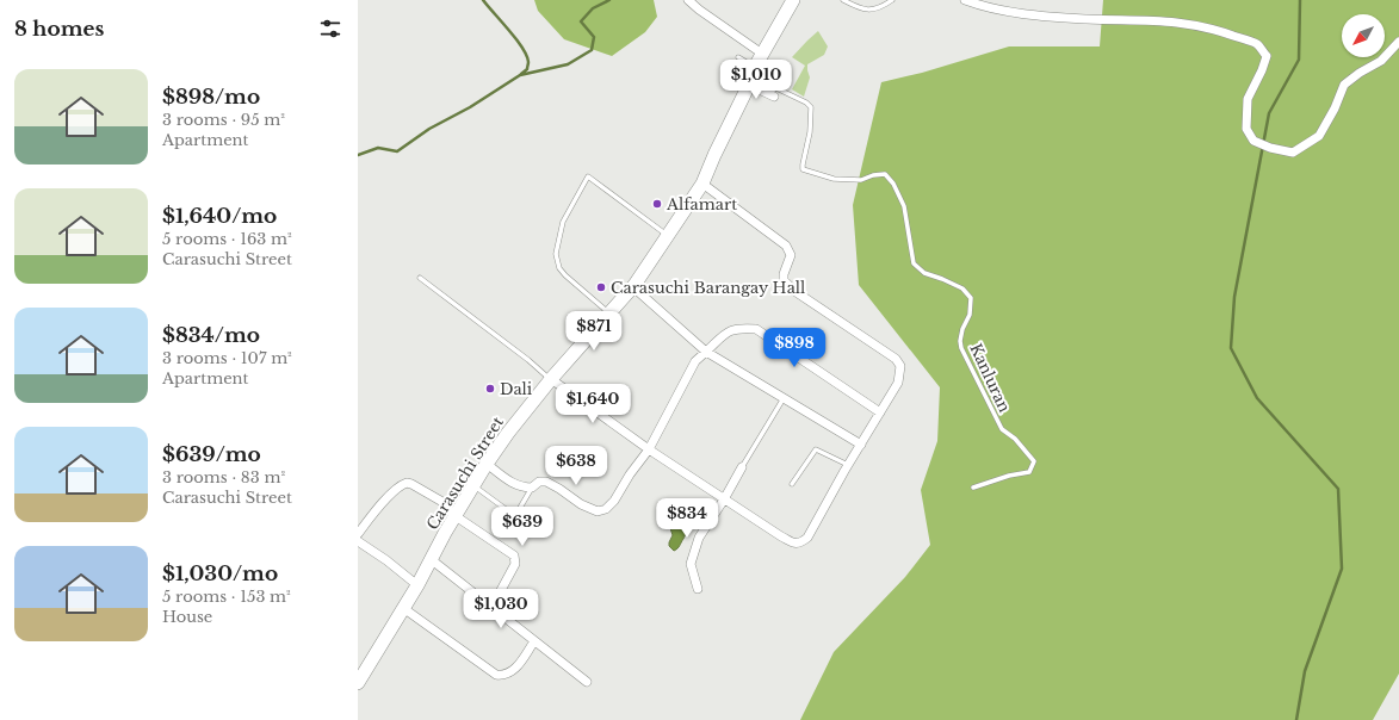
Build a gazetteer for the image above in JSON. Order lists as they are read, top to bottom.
{
  "streets": {
    "street": ["Carasuchi Street"],
    "lane": ["Kanluran"]
  },
  "places": ["Alfamart", "Carasuchi Barangay Hall", "Dali"],
  "north": "bottom left",
  "page": {
    "heading": "8 homes",
    "list": [
      {
        "name": "$898/mo",
        "note": "3 rooms · 95 m² · Apartment"
      },
      {
        "name": "$1,640/mo",
        "note": "5 rooms · 163 m² · Carasuchi Street"
      },
      {
        "name": "$834/mo",
        "note": "3 rooms · 107 m² · Apartment"
      },
      {
        "name": "$639/mo",
        "note": "3 rooms · 83 m² · Carasuchi Street"
      },
      {
        "name": "$1,030/mo",
        "note": "5 rooms · 153 m² · House"
      }
    ],
    "price": [
      "$1,010",
      "$871",
      "$898",
      "$1,640",
      "$638",
      "$834",
      "$639",
      "$1,030"
    ]
  }
}
